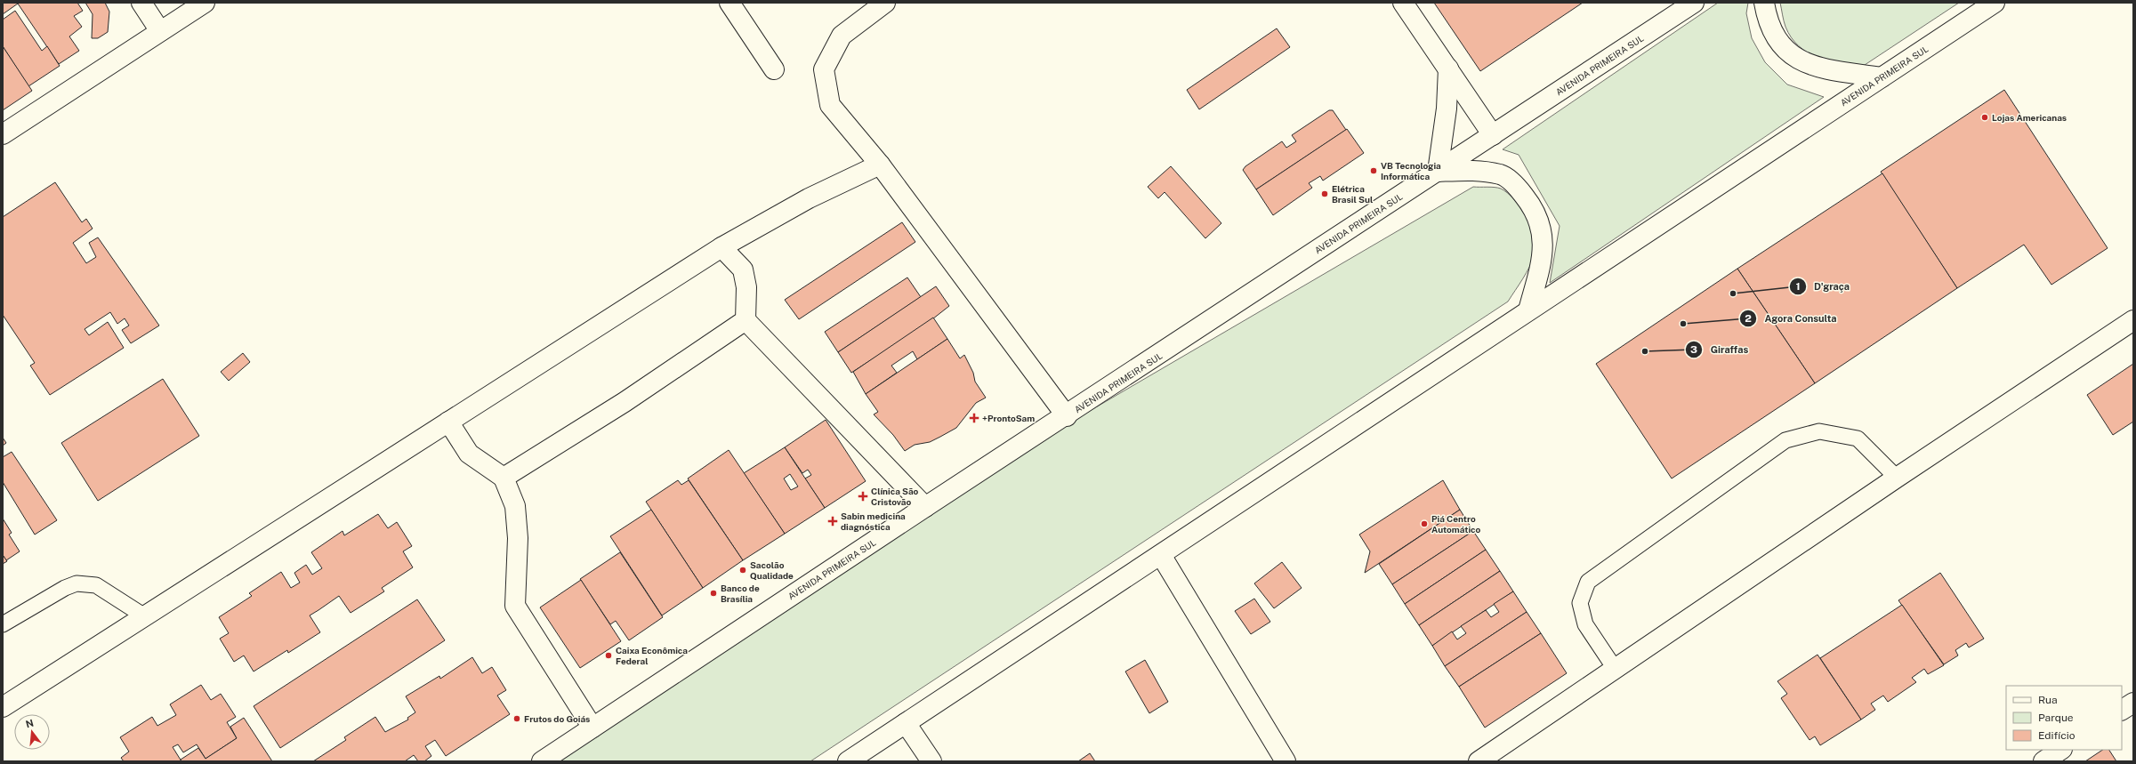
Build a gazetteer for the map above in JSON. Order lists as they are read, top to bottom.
{
  "streets": {
    "street": ["AVENIDA PRIMEIRA SUL"]
  },
  "places": {
    "other": [
      "Lojas Americanas",
      "VB Tecnologia Informática",
      "Elétrica Brasil Sul",
      "D'graça",
      "Agora Consulta",
      "Giraffas",
      "Piá Centro Automático",
      "Sacolão Qualidade",
      "Banco de Brasília",
      "Caixa Econômica Federal",
      "Frutos do Goiás"
    ],
    "health": ["+ProntoSam", "Clínica São Cristovão", "Sabin medicina diagnóstica"]
  },
  "legend": ["Rua", "Parque", "Edifício"],
  "north": "top"
}
